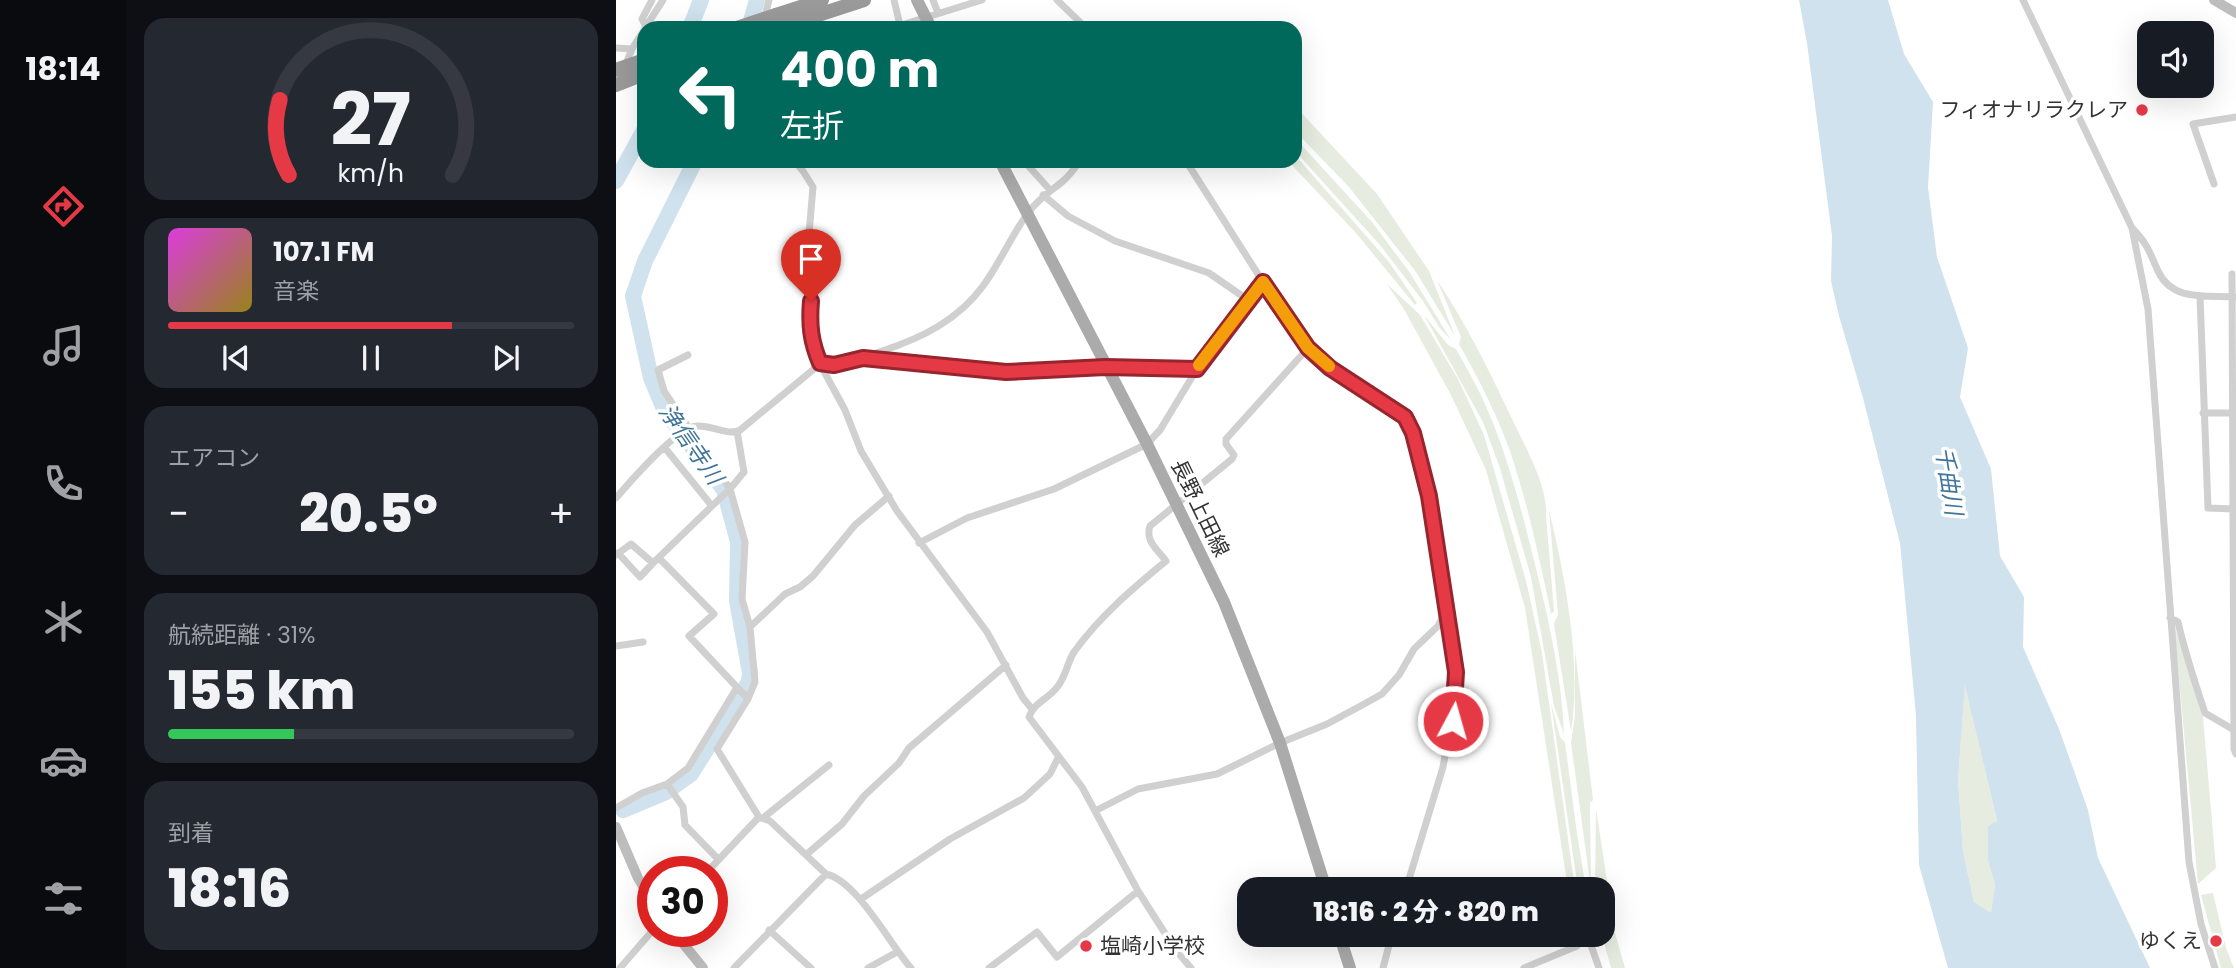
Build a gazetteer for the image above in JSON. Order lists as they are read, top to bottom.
{
  "streets": {
    "main road": ["長野上田線"]
  },
  "water": ["浄信寺川", "千曲川"],
  "places": ["フィオナリラクレア", "ゆくえ", "塩崎小学校"],
  "page": {
    "tabs": "18:14",
    "turn": ["400 m", "左折"],
    "song": ["107.1 FM", "音楽"],
    "tile": [
      "エアコン",
      ["航続距離 · 31%", "155 km"],
      ["到着", "18:16"]
    ],
    "heat": ["−", "20.5°", "+"],
    "limit": "30",
    "trip": "18:16 · 2 分 · 820 m",
    "gauge": ["27", "km/h"]
  }
}
